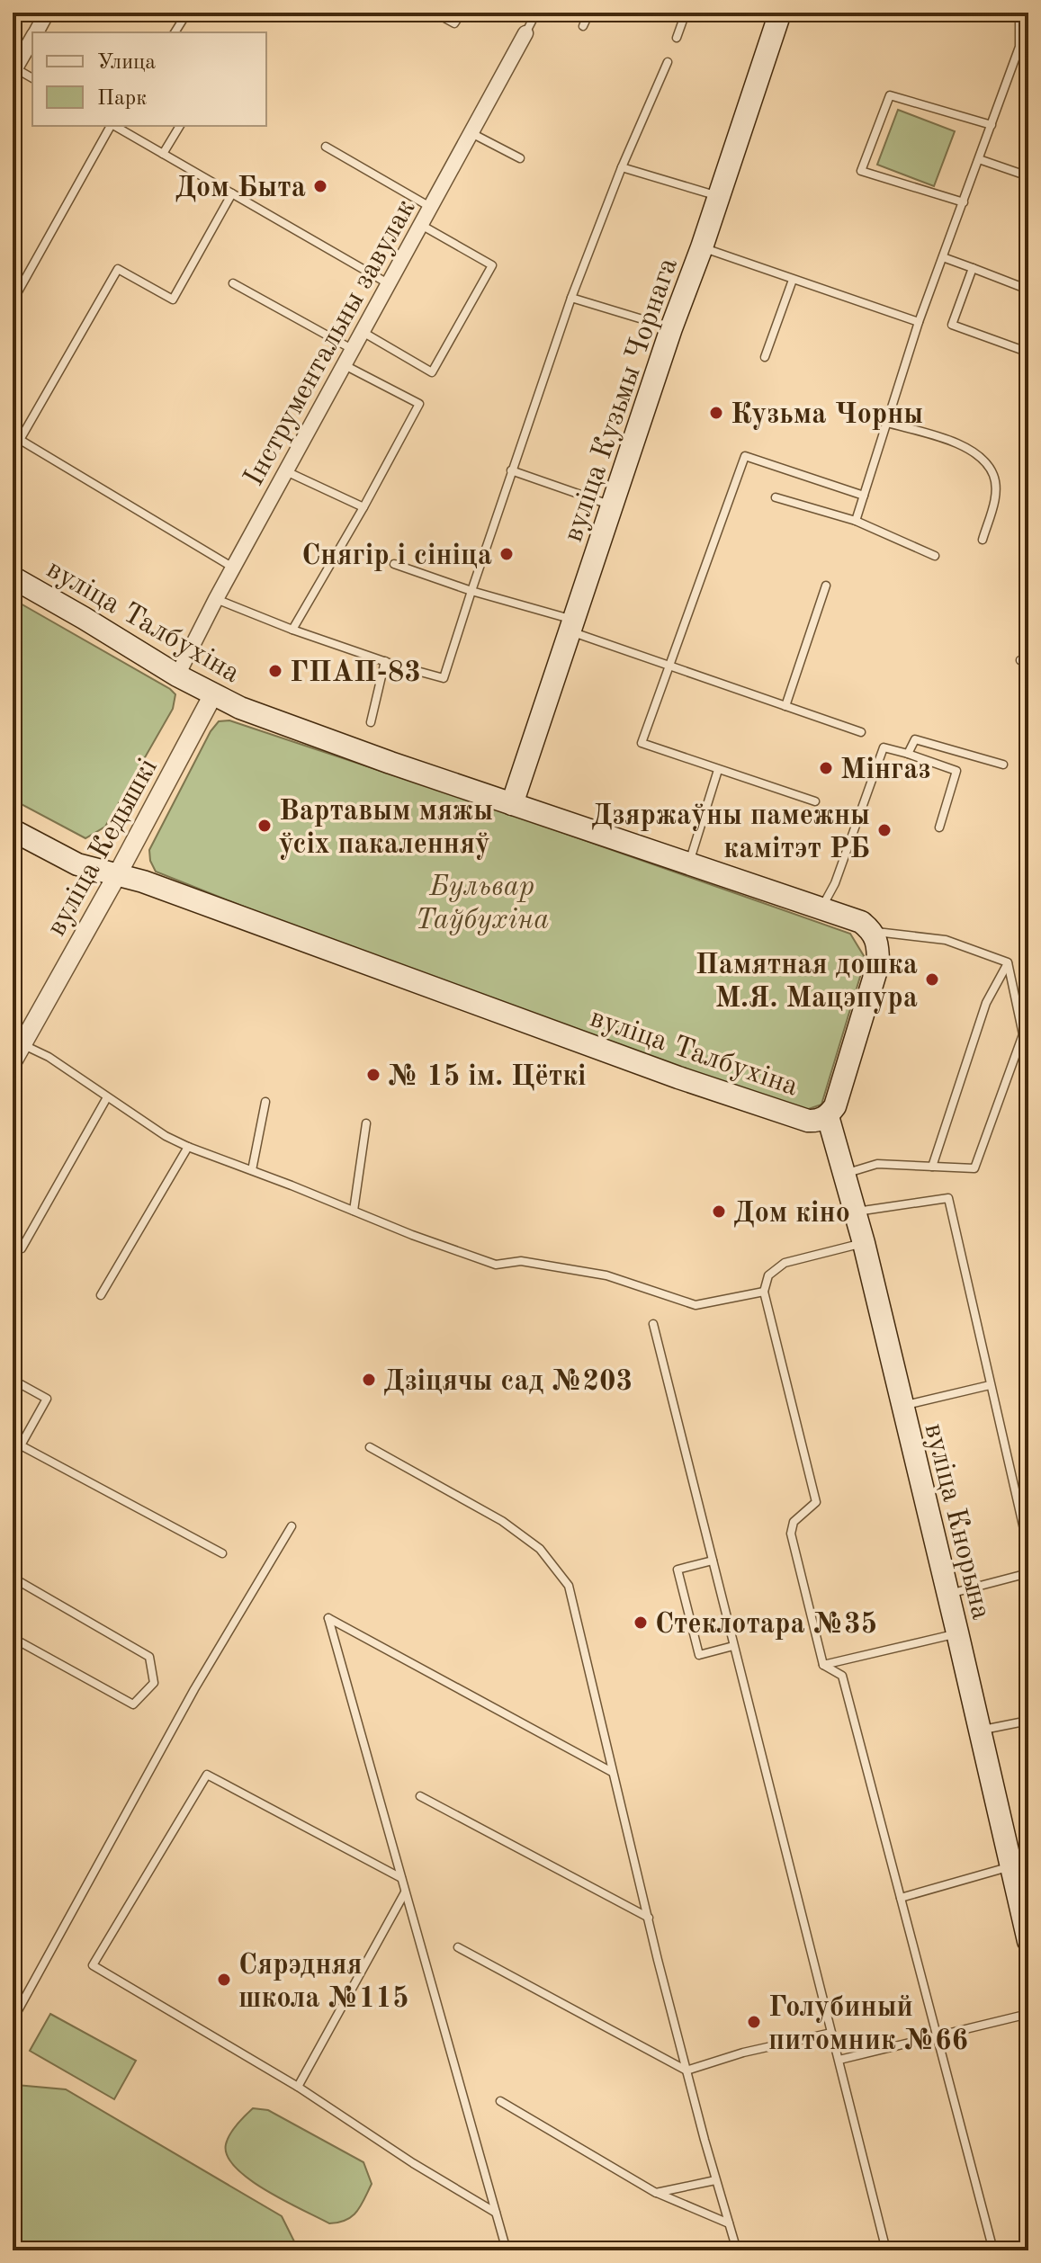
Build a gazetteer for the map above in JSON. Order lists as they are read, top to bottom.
{
  "streets": {
    "main road": ["вуліца Кузьмы Чорнага", "вуліца Талбухіна", "вуліца Кнорына"],
    "street": ["Інструментальны завулак", "вуліца Кедышкі"]
  },
  "crossings": [
    ["Інструментальны завулак", "вуліца Талбухіна"],
    ["вуліца Кузьмы Чорнага", "вуліца Талбухіна"],
    ["вуліца Талбухіна", "вуліца Кедышкі"],
    ["вуліца Талбухіна", "вуліца Кнорына"]
  ],
  "parks": ["Бульвар Таўбухіна"],
  "places": [
    "Дом Быта",
    "Кузьма Чорны",
    "Снягір і сініца",
    "ГПАП-83",
    "Мінгаз",
    "Вартавым мяжы ўсіх пакаленняў",
    "Дзяржаўны памежны камітэт РБ",
    "Памятная дошка М.Я. Мацэпура",
    "№ 15 ім. Цёткі",
    "Дом кіно",
    "Дзіцячы сад №203",
    "Стеклотара №35",
    "Сярэдняя школа №115",
    "Голубиный питомник №66"
  ],
  "legend": ["Улица", "Парк"]
}
